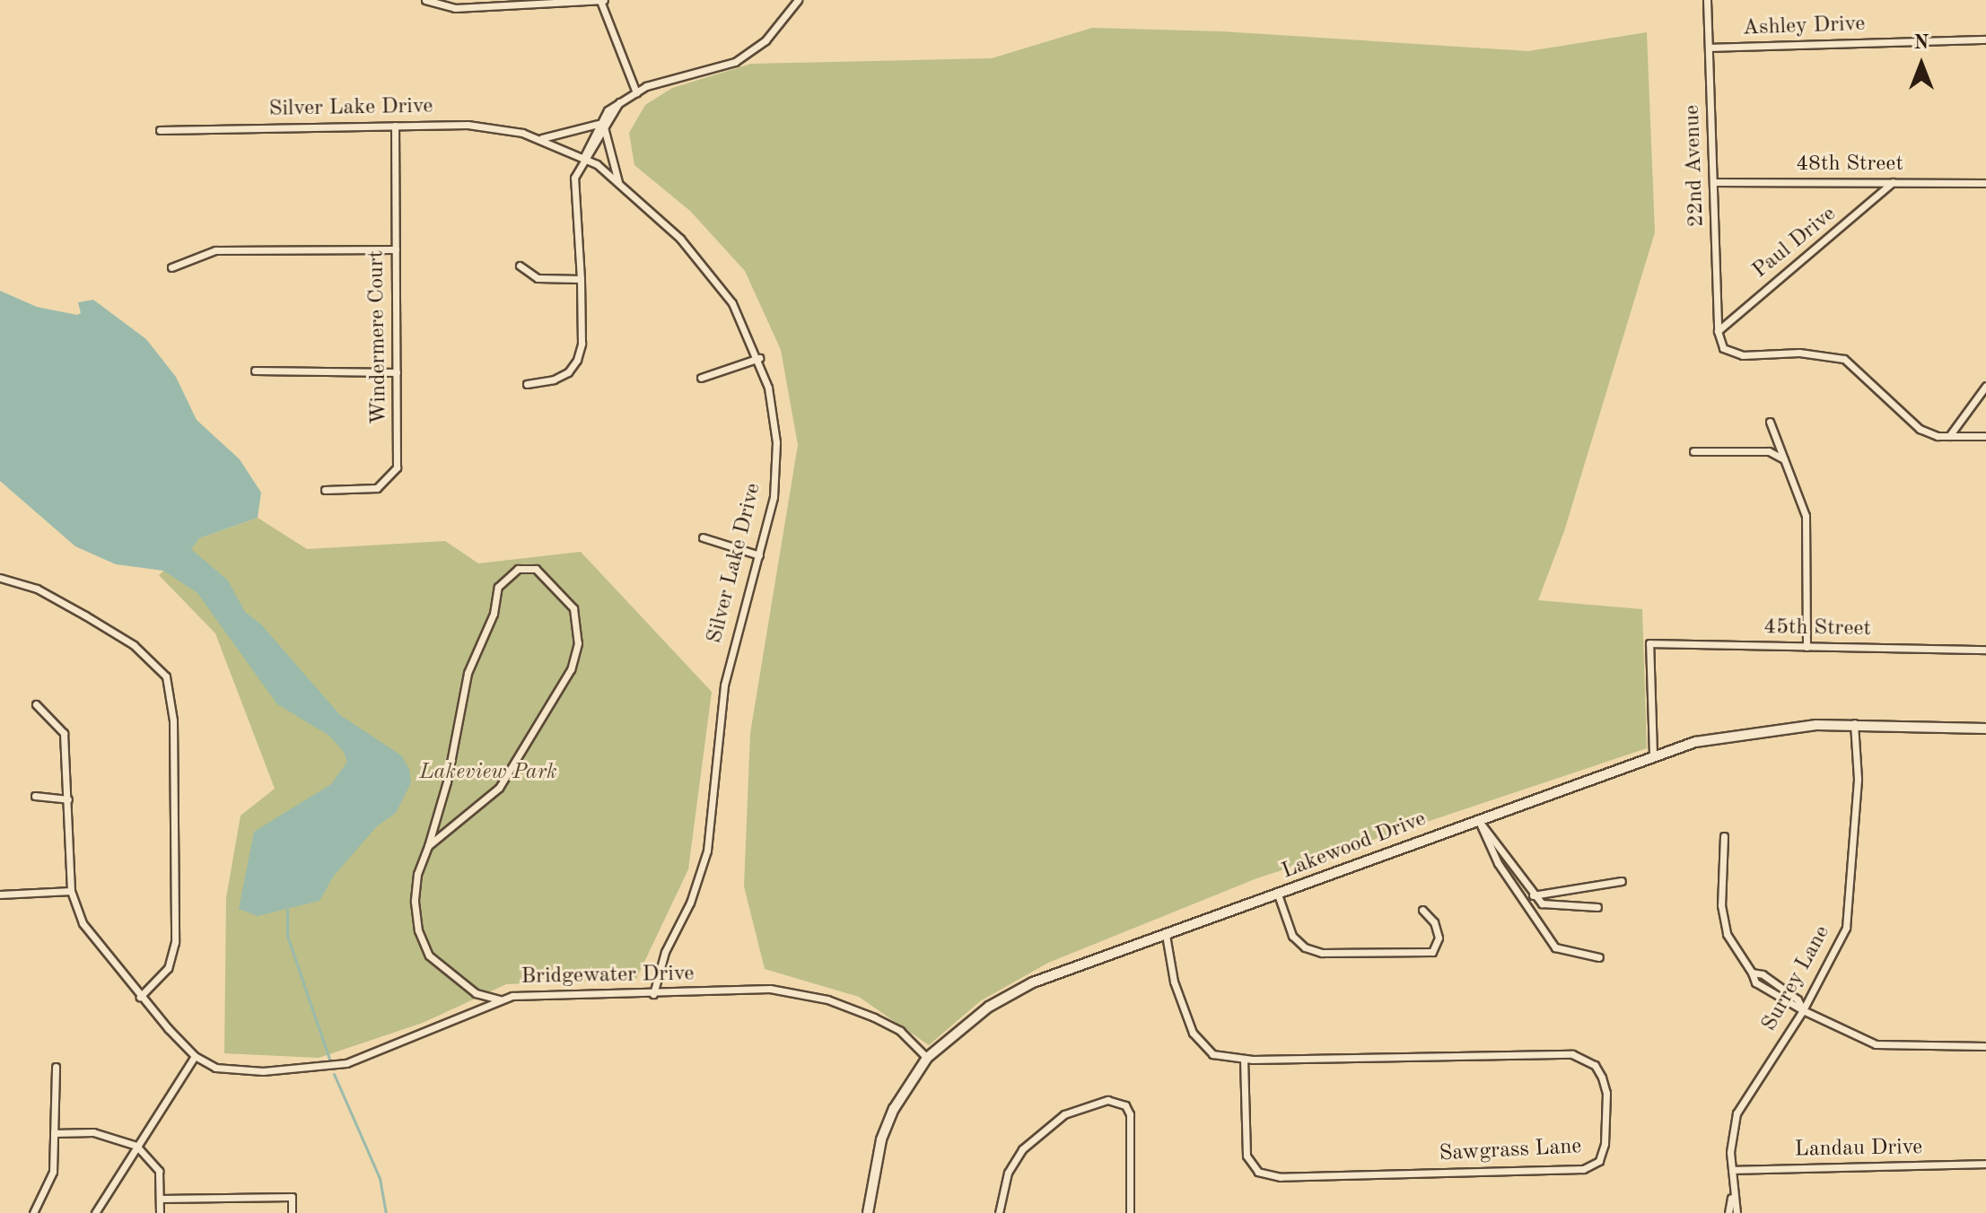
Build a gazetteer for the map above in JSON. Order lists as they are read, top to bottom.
{
  "streets": {
    "street": [
      "Ashley Drive",
      "Silver Lake Drive",
      "48th Street",
      "22nd Avenue",
      "Paul Drive",
      "Windermere Court",
      "45th Street",
      "Lakewood Drive",
      "Bridgewater Drive",
      "Surrey Lane",
      "Landau Drive",
      "Sawgrass Lane"
    ]
  },
  "crossings": [
    ["Ashley Drive", "22nd Avenue"],
    ["Silver Lake Drive", "Windermere Court"],
    ["Silver Lake Drive", "Bridgewater Drive"],
    ["48th Street", "22nd Avenue"],
    ["48th Street", "Paul Drive"],
    ["22nd Avenue", "Paul Drive"],
    ["45th Street", "Lakewood Drive"],
    ["Lakewood Drive", "Bridgewater Drive"],
    ["Lakewood Drive", "Surrey Lane"],
    ["Lakewood Drive", "Sawgrass Lane"],
    ["Surrey Lane", "Landau Drive"]
  ],
  "parks": ["Lakeview Park"],
  "north": "top"
}
